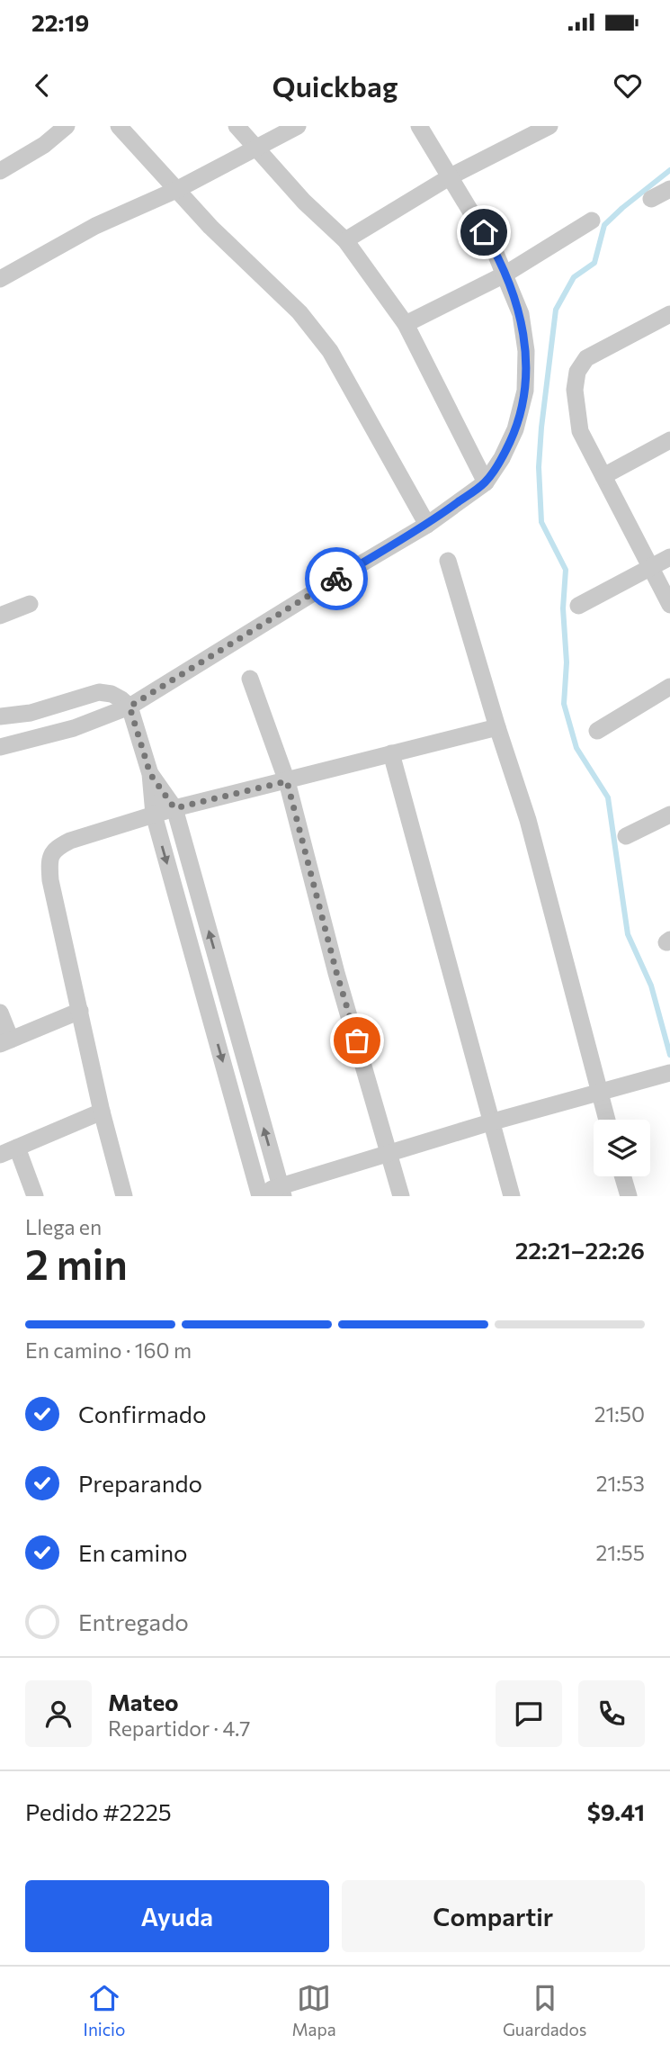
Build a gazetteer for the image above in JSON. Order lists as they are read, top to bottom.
{
  "page": {
    "status": "22:19",
    "header": "Quickbag",
    "heading": ["2 min", "Llega en", "22:21–22:26"],
    "panel": [
      "Mateo",
      "Repartidor · 4.7",
      "Pedido #2225",
      "$9.41"
    ],
    "bar": "En camino · 160 m",
    "list": [
      ["Confirmado", "21:50"],
      ["Preparando", "21:53"],
      ["En camino", "21:55"],
      "Entregado"
    ],
    "buttons": ["Ayuda", "Compartir"],
    "tabs": ["Inicio", "Mapa", "Guardados"]
  }
}
